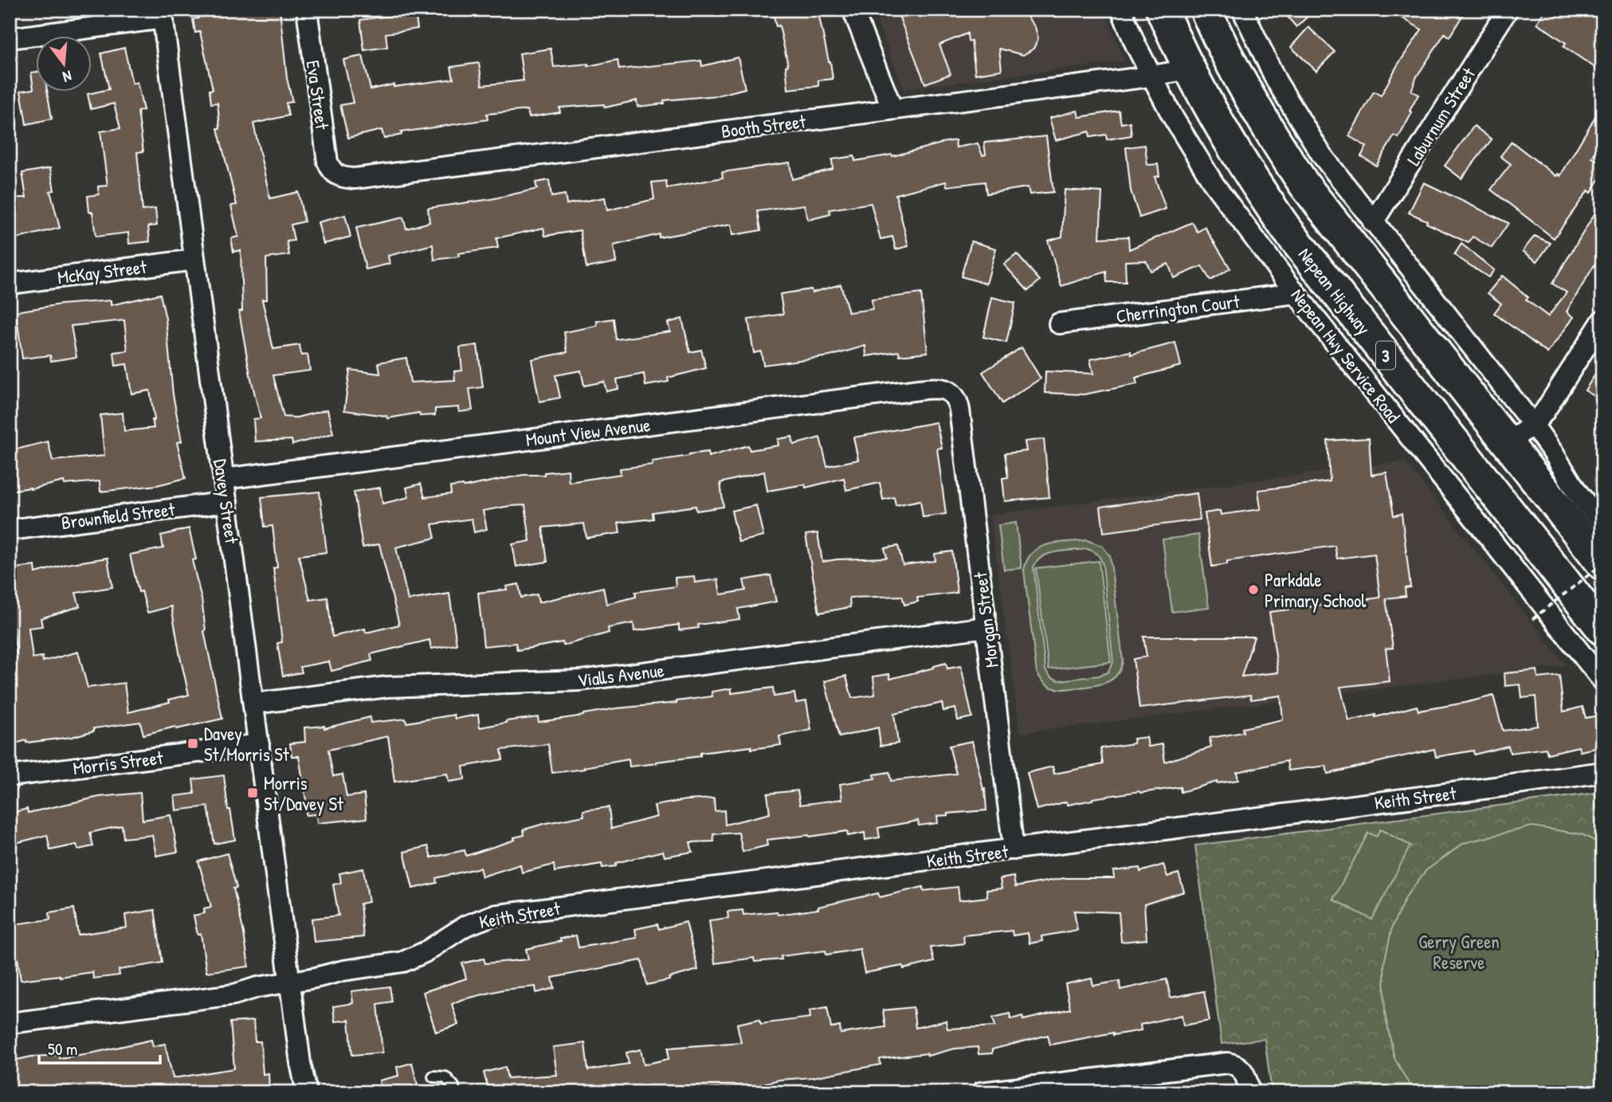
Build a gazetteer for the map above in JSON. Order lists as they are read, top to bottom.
{
  "streets": {
    "highway": ["Nepean Highway", "3"],
    "street": [
      "Eva Street",
      "Laburnum Street",
      "Booth Street",
      "McKay Street",
      "Cherrington Court",
      "Nepean Hwy Service Road",
      "Mount View Avenue",
      "Davey Street",
      "Brownfield Street",
      "Morgan Street",
      "Vialls Avenue",
      "Morris Street",
      "Keith Street"
    ]
  },
  "crossings": [
    ["Eva Street", "Booth Street"],
    ["Booth Street", "Nepean Highway"],
    ["Booth Street", "Nepean Hwy Service Road"],
    ["McKay Street", "Davey Street"],
    ["Cherrington Court", "Nepean Hwy Service Road"],
    ["Mount View Avenue", "Davey Street"],
    ["Mount View Avenue", "Morgan Street"],
    ["Davey Street", "Brownfield Street"],
    ["Davey Street", "Vialls Avenue"],
    ["Davey Street", "Morris Street"],
    ["Davey Street", "Keith Street"],
    ["Morgan Street", "Vialls Avenue"],
    ["Morgan Street", "Keith Street"]
  ],
  "parks": ["Gerry Green Reserve"],
  "places": {
    "other": ["Parkdale Primary School"],
    "transit": ["Davey St/Morris St", "Morris St/Davey St"]
  },
  "scale_bar": "50 m",
  "north": "bottom"
}
